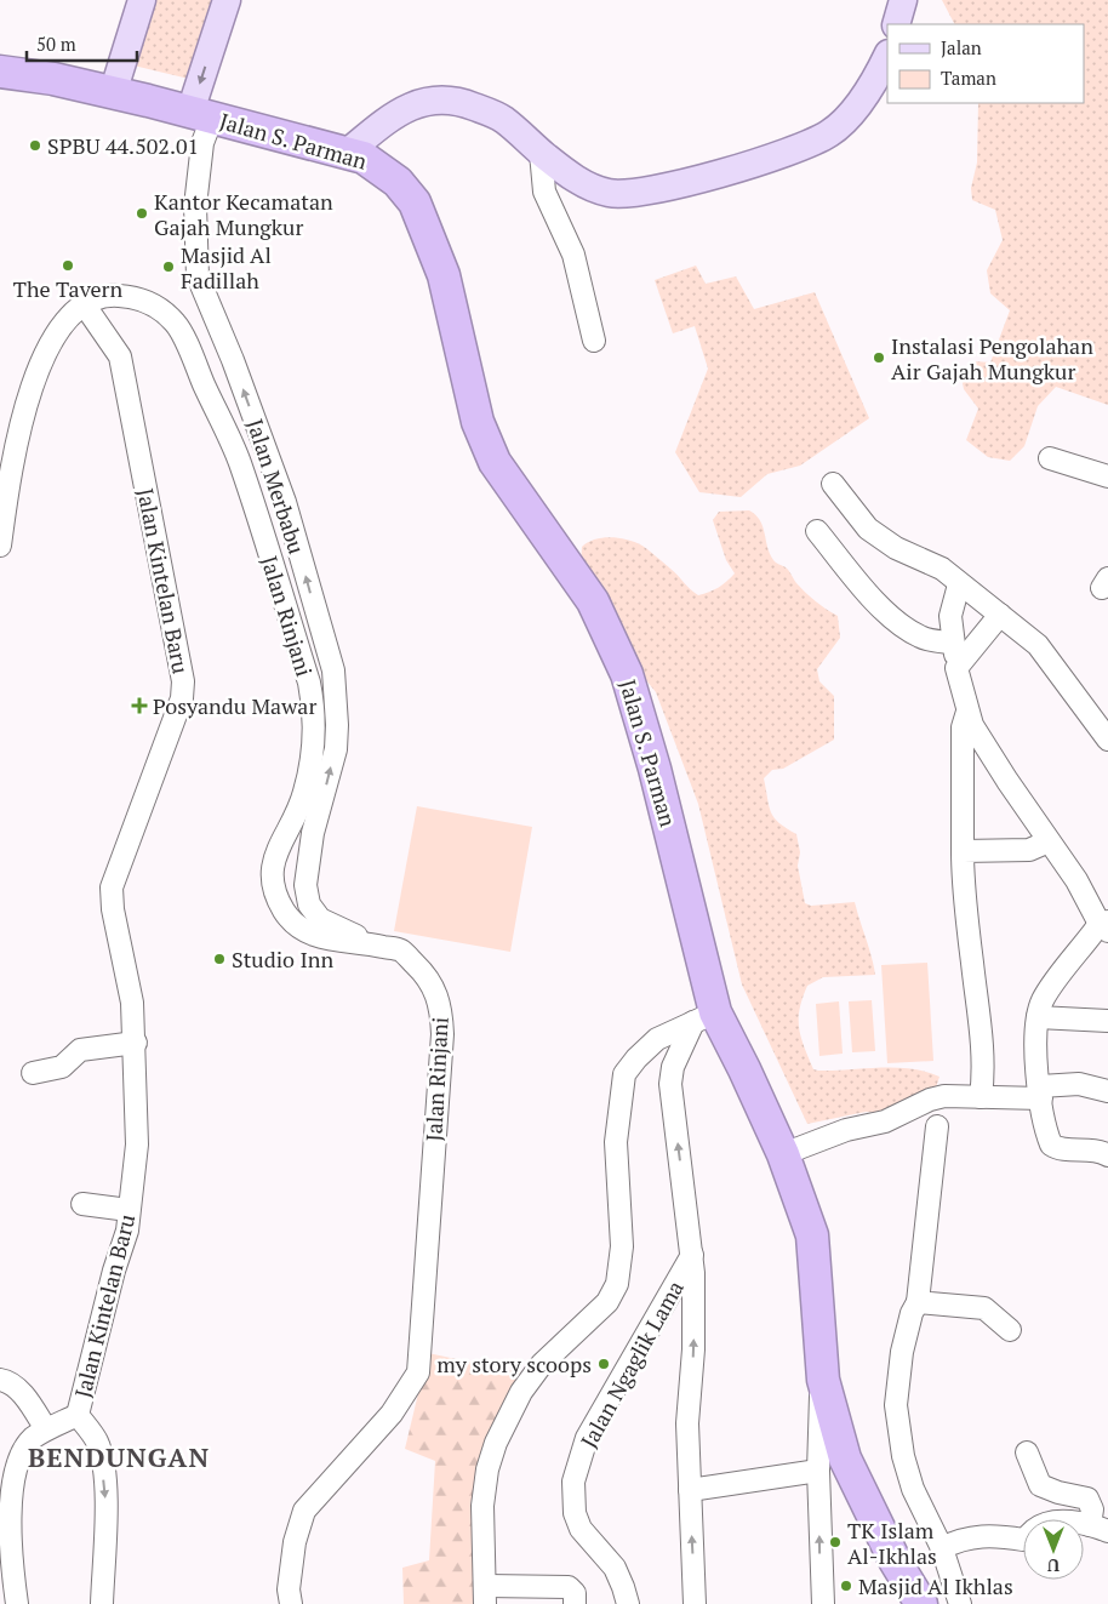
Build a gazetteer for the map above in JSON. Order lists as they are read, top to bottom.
{
  "streets": {
    "highway": ["Jalan S. Parman"],
    "street": [
      "Jalan Merbabu",
      "Jalan Kintelan Baru",
      "Jalan Rinjani",
      "Jalan Ngaglik Lama"
    ]
  },
  "crossings": [
    ["Jalan S. Parman", "Jalan Merbabu"],
    ["Jalan S. Parman", "Jalan Ngaglik Lama"],
    ["Jalan Merbabu", "Jalan Rinjani"],
    ["Jalan Kintelan Baru", "Jalan Rinjani"]
  ],
  "one_way": ["Jalan Merbabu"],
  "districts": ["BENDUNGAN"],
  "places": {
    "other": [
      "SPBU 44.502.01",
      "Kantor Kecamatan Gajah Mungkur",
      "The Tavern",
      "Masjid Al Fadillah",
      "Instalasi Pengolahan Air Gajah Mungkur",
      "Studio Inn",
      "my story scoops",
      "TK Islam Al-Ikhlas",
      "Masjid Al Ikhlas"
    ],
    "health": ["Posyandu Mawar"]
  },
  "legend": ["Jalan", "Taman"],
  "scale_bar": "50 m",
  "north": "bottom"
}
